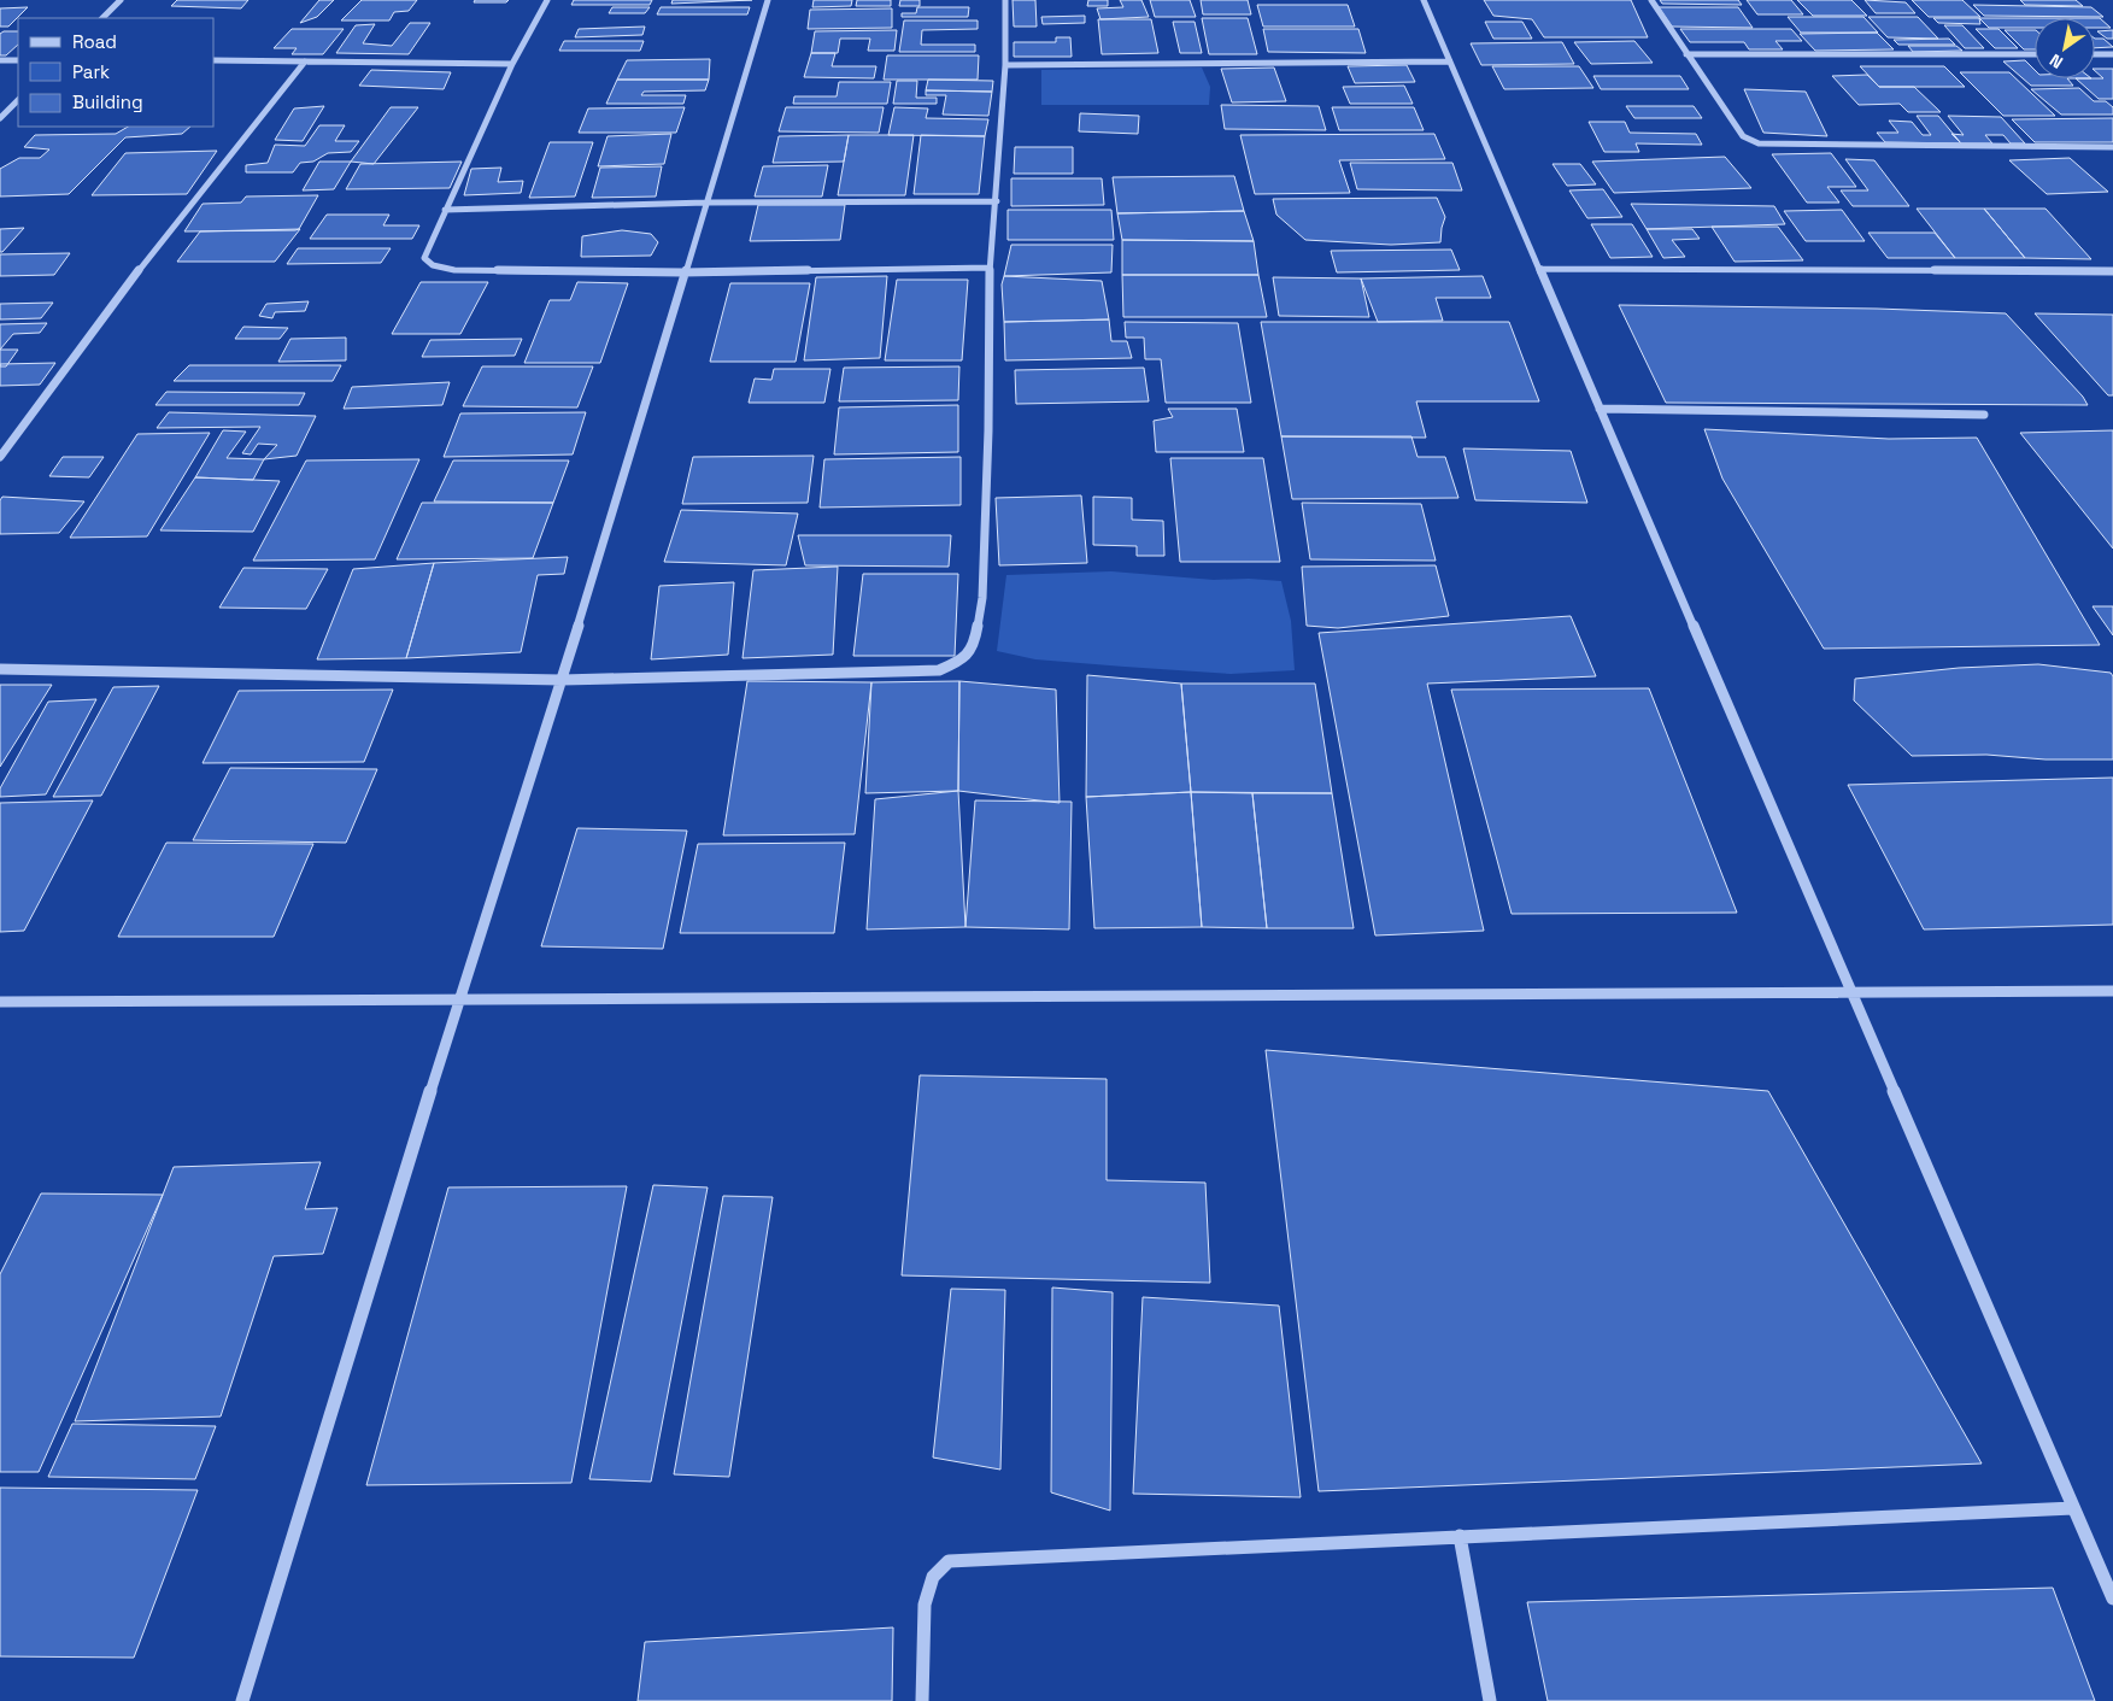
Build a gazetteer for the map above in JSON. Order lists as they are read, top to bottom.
{
  "legend": ["Road", "Park", "Building"],
  "north": "bottom left"
}
